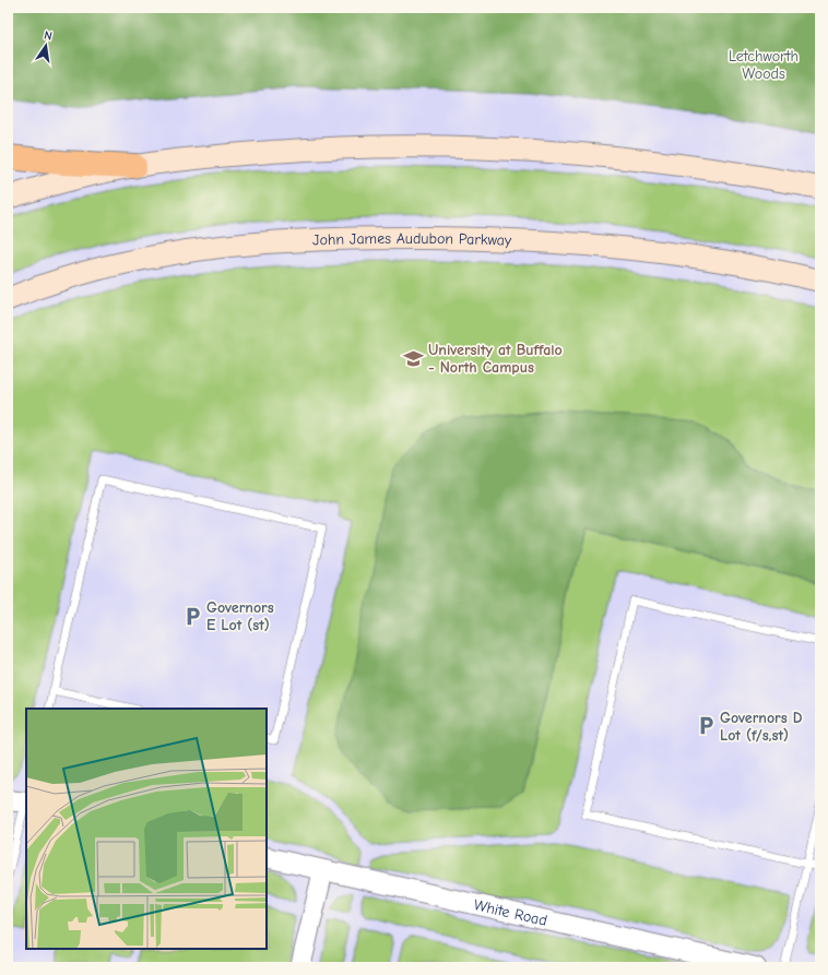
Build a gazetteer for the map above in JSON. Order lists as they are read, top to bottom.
{
  "streets": {
    "main road": ["John James Audubon Parkway"],
    "street": ["White Road"]
  },
  "parks": ["Letchworth Woods"],
  "places": {
    "school or university": ["University at Buffalo - North Campus"],
    "parking": ["Governors E Lot (st)", "Governors D Lot (f/s,st)"]
  },
  "north": "top"
}
